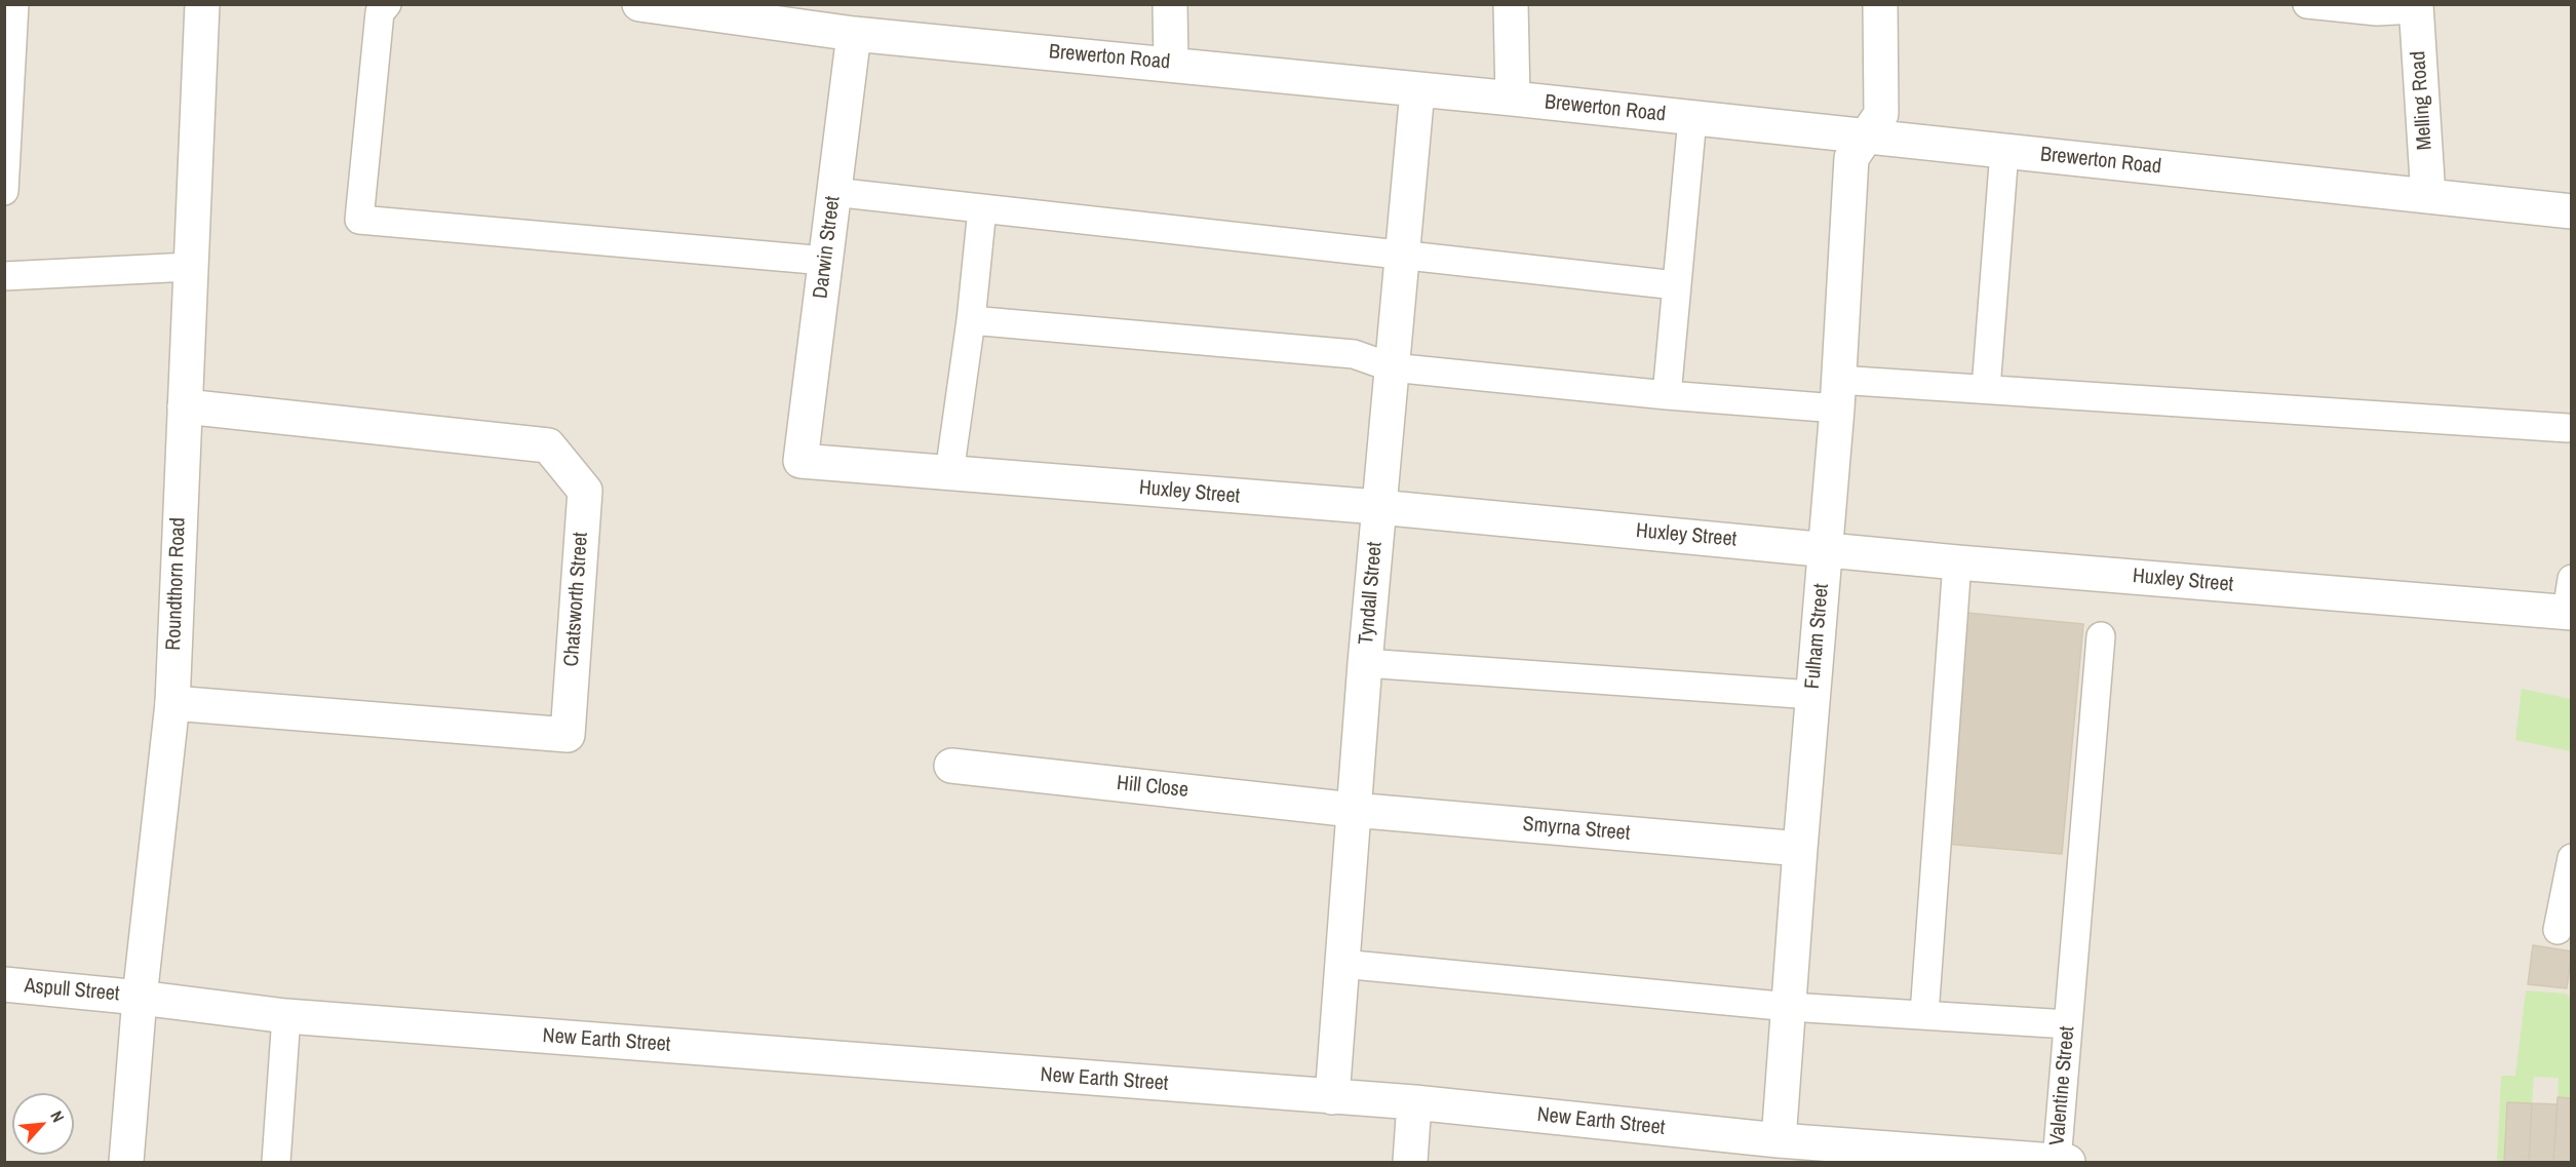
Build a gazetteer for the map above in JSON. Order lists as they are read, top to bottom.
{
  "streets": {
    "street": [
      "Brewerton Road",
      "Melling Road",
      "Darwin Street",
      "Huxley Street",
      "Roundthorn Road",
      "Tyndall Street",
      "Chatsworth Street",
      "Fulham Street",
      "Hill Close",
      "Smyrna Street",
      "Aspull Street",
      "New Earth Street"
    ],
    "lane": ["Valentine Street"]
  },
  "crossings": [
    ["Brewerton Road", "Melling Road"],
    ["Brewerton Road", "Darwin Street"],
    ["Brewerton Road", "Tyndall Street"],
    ["Brewerton Road", "Fulham Street"],
    ["Darwin Street", "Huxley Street"],
    ["Huxley Street", "Tyndall Street"],
    ["Huxley Street", "Fulham Street"],
    ["Roundthorn Road", "Chatsworth Street"],
    ["Roundthorn Road", "Aspull Street"],
    ["Roundthorn Road", "New Earth Street"],
    ["Tyndall Street", "Hill Close"],
    ["Tyndall Street", "Smyrna Street"],
    ["Tyndall Street", "New Earth Street"],
    ["Fulham Street", "Smyrna Street"],
    ["Fulham Street", "New Earth Street"],
    ["Hill Close", "Smyrna Street"],
    ["Aspull Street", "New Earth Street"],
    ["New Earth Street", "Valentine Street"]
  ],
  "north": "top right"
}
